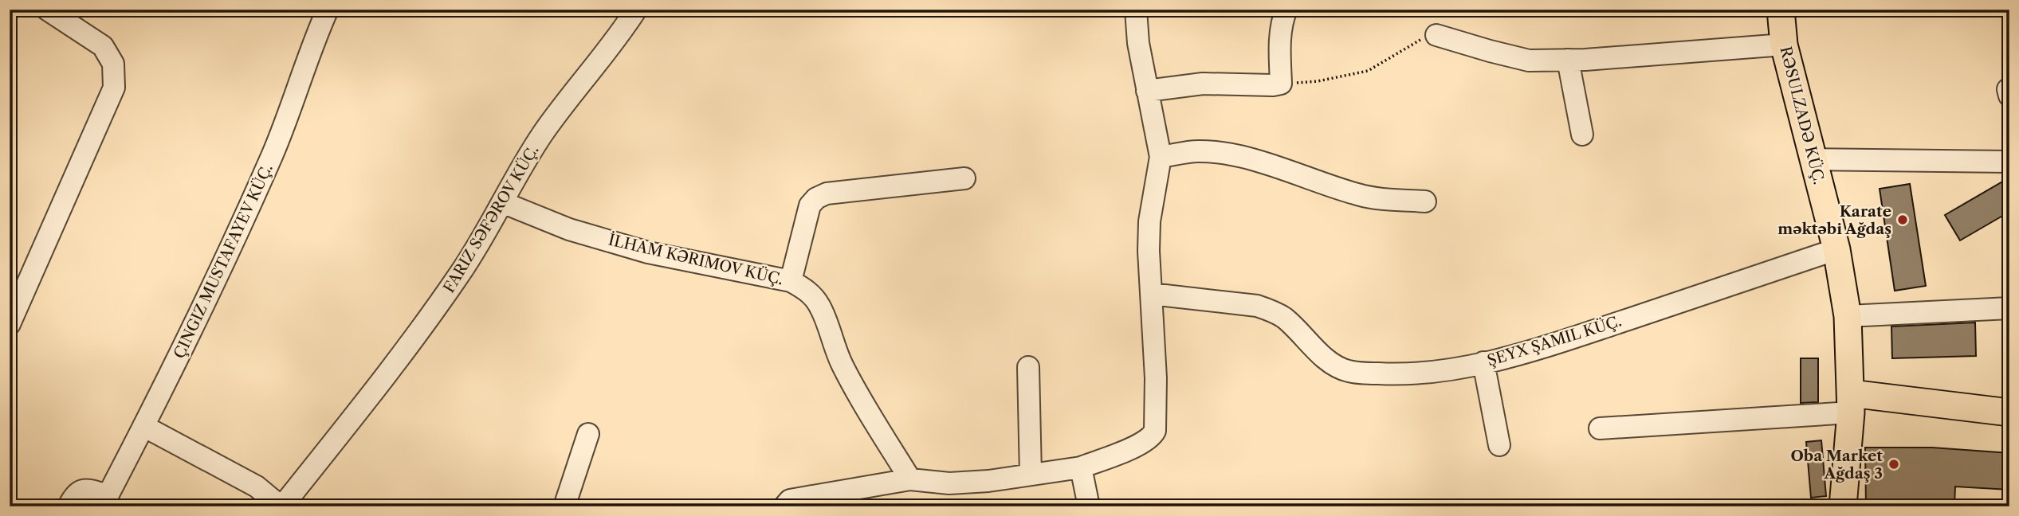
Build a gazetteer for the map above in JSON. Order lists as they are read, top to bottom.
{
  "streets": {
    "main road": ["RƏSULZADƏ KÜÇ."],
    "street": [
      "FARIZ SƏFƏROV KÜÇ.",
      "İLHAM KƏRIMOV KÜÇ.",
      "ÇINGIZ MUSTAFAYEV KÜÇ.",
      "ŞEYX ŞAMIL KÜÇ."
    ]
  },
  "crossings": [
    ["RƏSULZADƏ KÜÇ.", "ŞEYX ŞAMIL KÜÇ."],
    ["FARIZ SƏFƏROV KÜÇ.", "İLHAM KƏRIMOV KÜÇ."]
  ],
  "places": ["Karate məktəbi Ağdaş", "Oba Market Ağdaş 3"]
}
